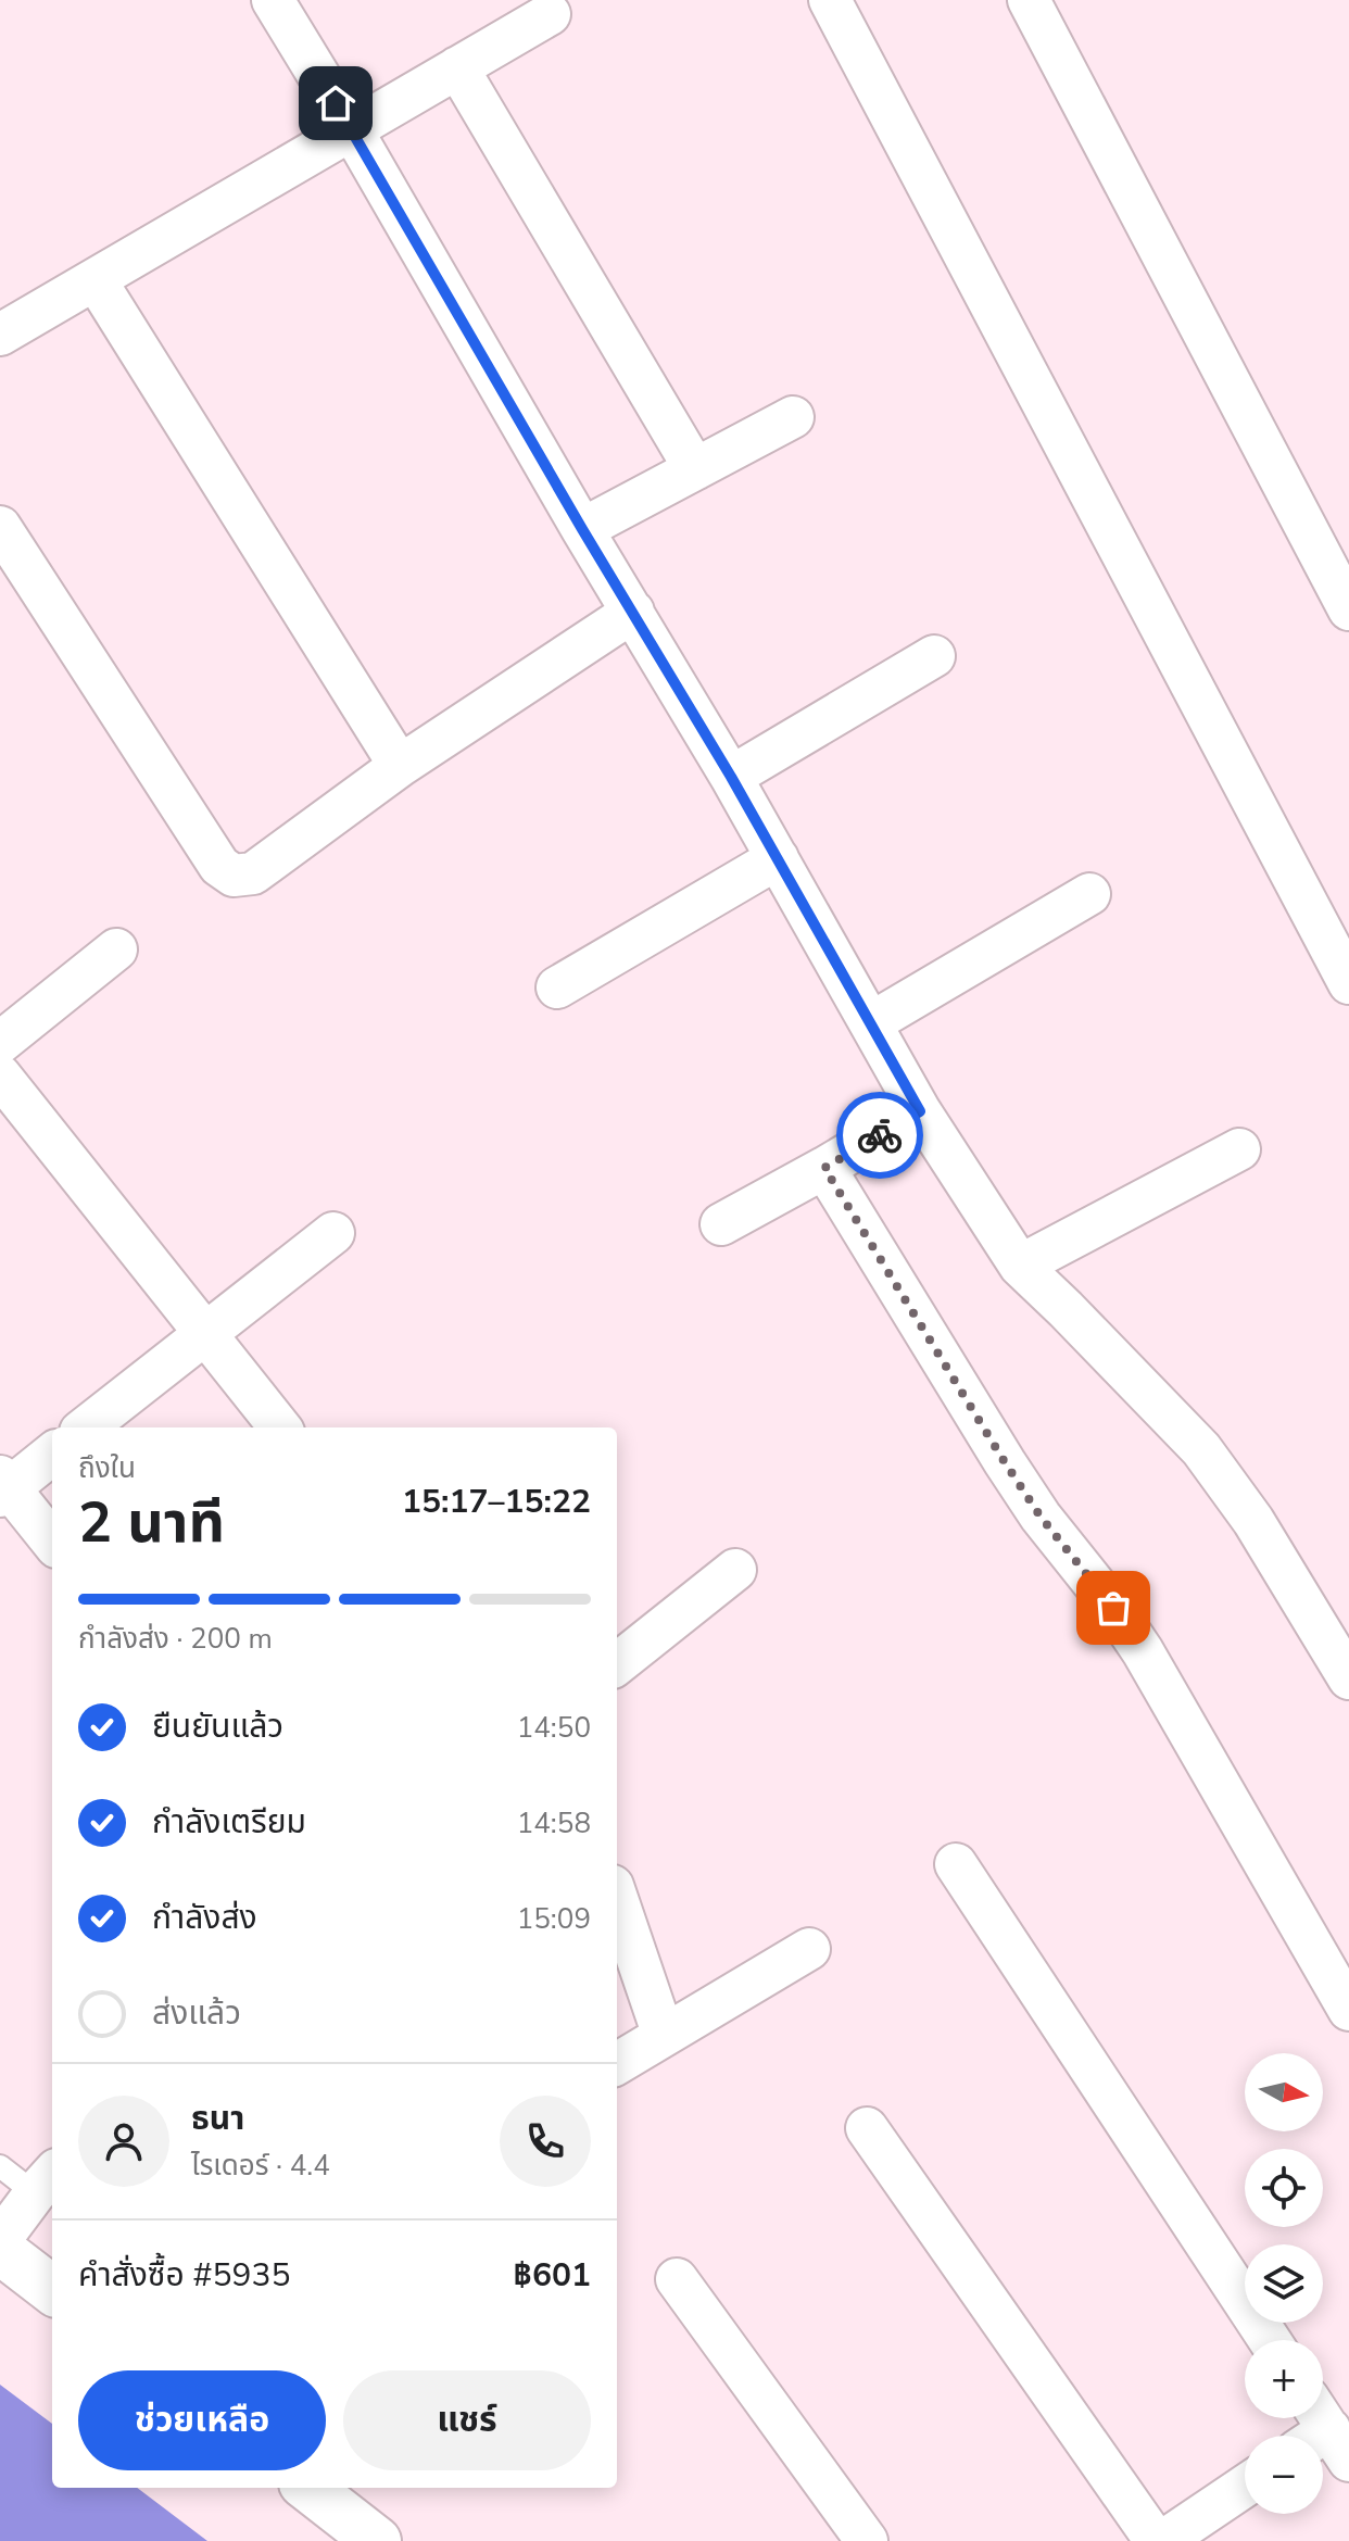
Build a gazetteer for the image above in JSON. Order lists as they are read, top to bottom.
{
  "north": "right",
  "page": {
    "heading": ["2 นาที", "ถึงใน", "15:17–15:22"],
    "panel": [
      "ธนา",
      "ไรเดอร์ · 4.4",
      "คำสั่งซื้อ #5935",
      "฿601"
    ],
    "bar": "กำลังส่ง · 200 m",
    "list": [
      ["ยืนยันแล้ว", "14:50"],
      ["กำลังเตรียม", "14:58"],
      ["กำลังส่ง", "15:09"],
      "ส่งแล้ว"
    ],
    "map_buttons": ["+", "−"],
    "buttons": ["ช่วยเหลือ", "แชร์"]
  }
}
